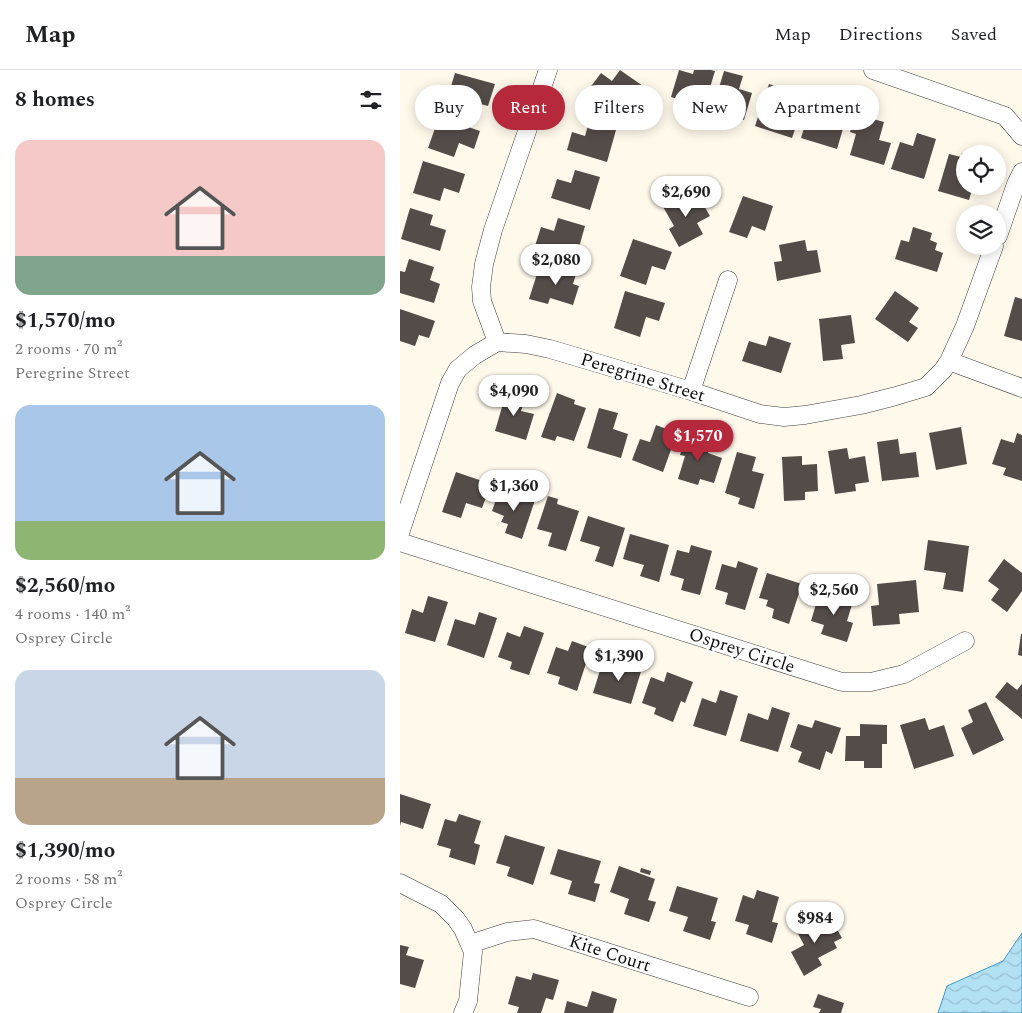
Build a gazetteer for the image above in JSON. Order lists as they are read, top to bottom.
{
  "streets": {
    "street": ["Peregrine Street", "Osprey Circle", "Kite Court"]
  },
  "page": {
    "header": "Map",
    "nav": ["Map", "Directions", "Saved"],
    "heading": "8 homes",
    "chip": [
      "Buy",
      "Rent",
      "Filters",
      "New",
      "Apartment"
    ],
    "list": [
      {
        "name": "$1,570/mo",
        "note": "2 rooms · 70 m² · Peregrine Street"
      },
      {
        "name": "$2,560/mo",
        "note": "4 rooms · 140 m² · Osprey Circle"
      },
      {
        "name": "$1,390/mo",
        "note": "2 rooms · 58 m² · Osprey Circle"
      }
    ],
    "price": [
      "$2,690",
      "$2,080",
      "$4,090",
      "$1,570",
      "$1,360",
      "$2,560",
      "$1,390",
      "$984"
    ]
  }
}
